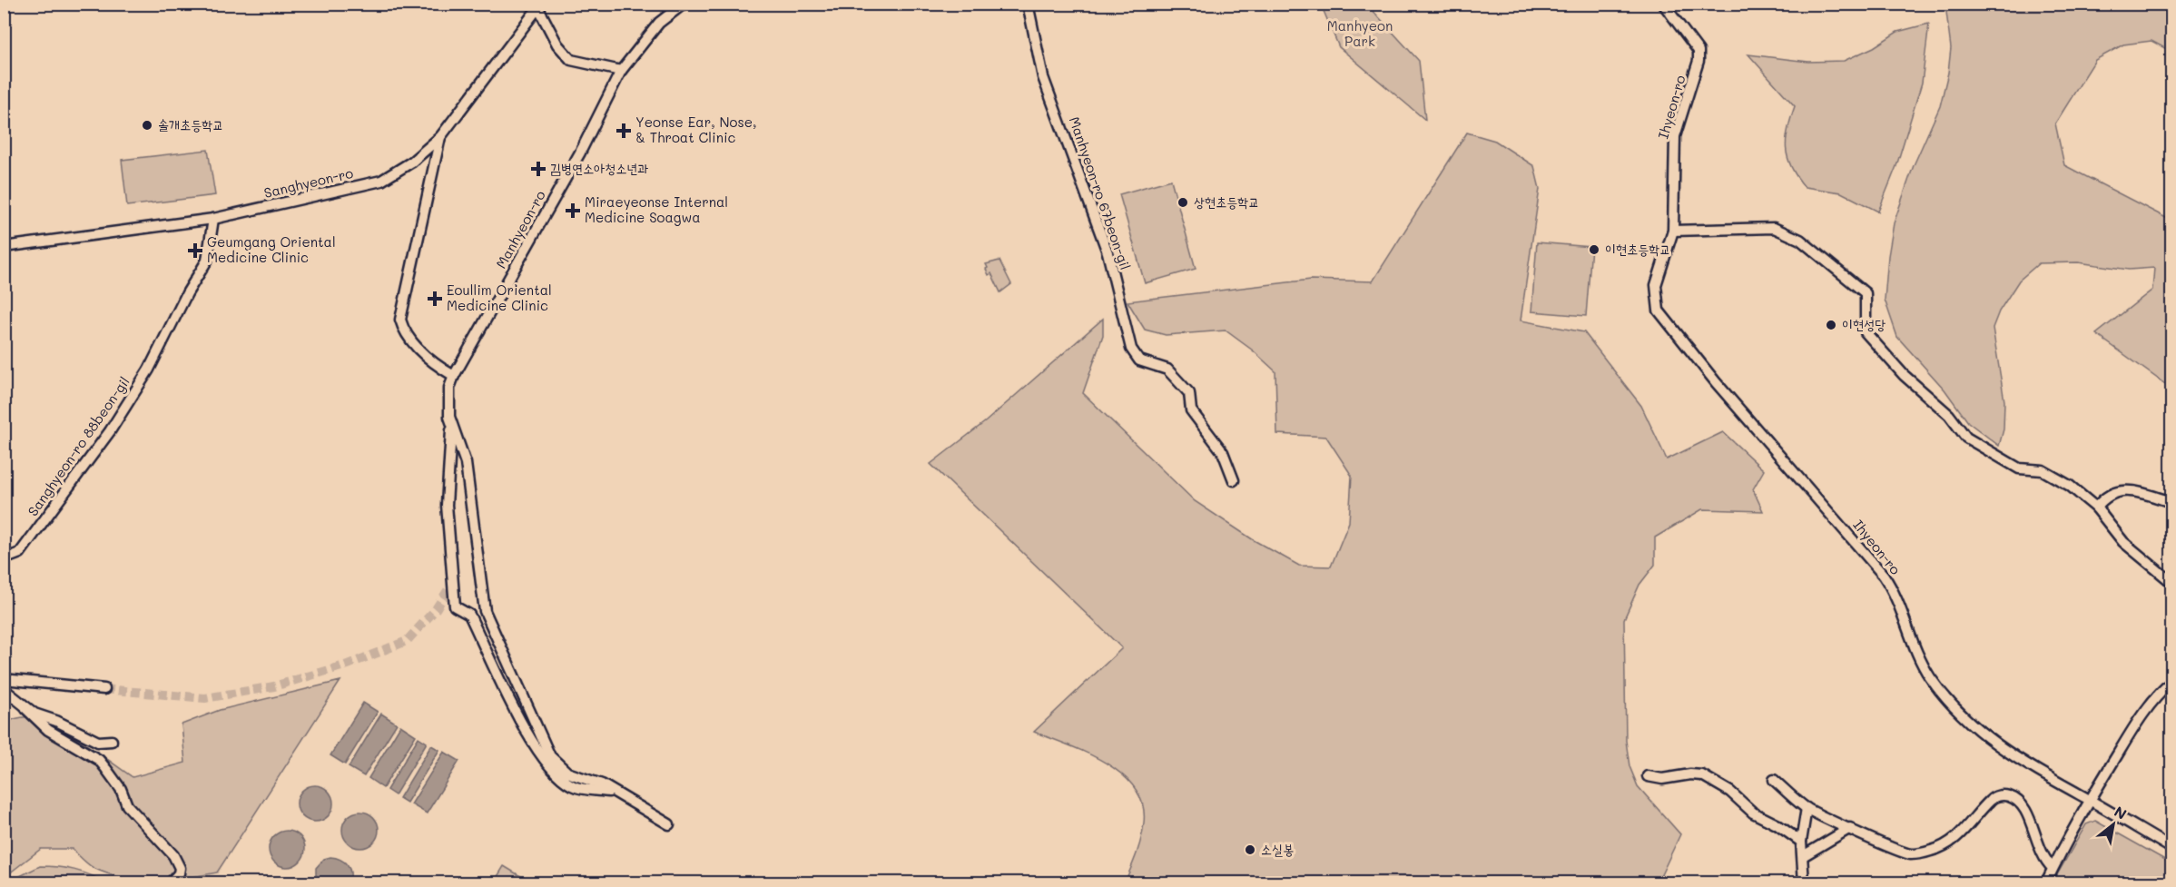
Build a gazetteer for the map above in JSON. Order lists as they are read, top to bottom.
{
  "streets": {
    "street": [
      "Ihyeon-ro",
      "Sanghyeon-ro",
      "Manhyeon-ro 67beon-gil",
      "Manhyeon-ro",
      "Sanghyeon-ro 88beon-gil"
    ]
  },
  "crossings": [
    ["Sanghyeon-ro", "Sanghyeon-ro 88beon-gil"]
  ],
  "parks": ["Manhyeon Park"],
  "places": {
    "other": [
      "솔개초등학교",
      "상현초등학교",
      "이현초등학교",
      "이현성당",
      "소실봉"
    ],
    "health": [
      "Yeonse Ear, Nose, & Throat Clinic",
      "김병연소아청소년과",
      "Miraeyeonse Internal Medicine Soagwa",
      "Geumgang Oriental Medicine Clinic",
      "Eoullim Oriental Medicine Clinic"
    ]
  },
  "north": "top right"
}
